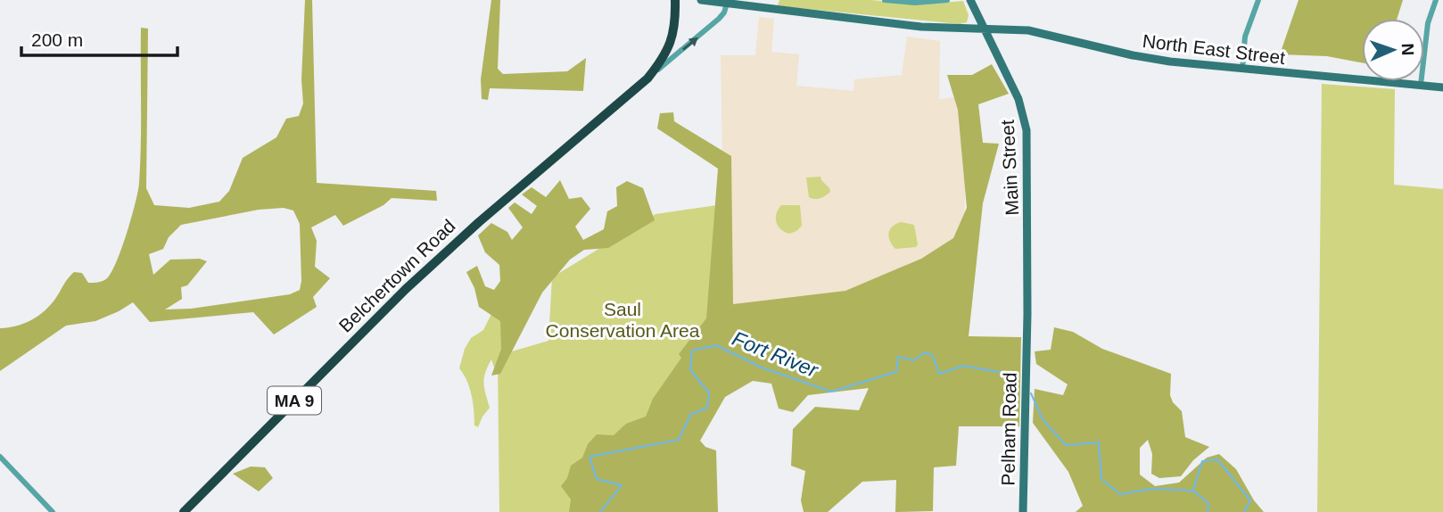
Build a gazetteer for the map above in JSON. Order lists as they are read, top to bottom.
{
  "streets": {
    "highway": ["Belchertown Road", "MA 9"],
    "main road": ["North East Street", "Main Street", "Pelham Road"]
  },
  "crossings": [
    ["North East Street", "Main Street"],
    ["North East Street", "Belchertown Road"],
    ["Main Street", "Pelham Road"]
  ],
  "water": ["Fort River"],
  "parks": ["Saul Conservation Area"],
  "scale_bar": "200 m",
  "north": "right"
}
